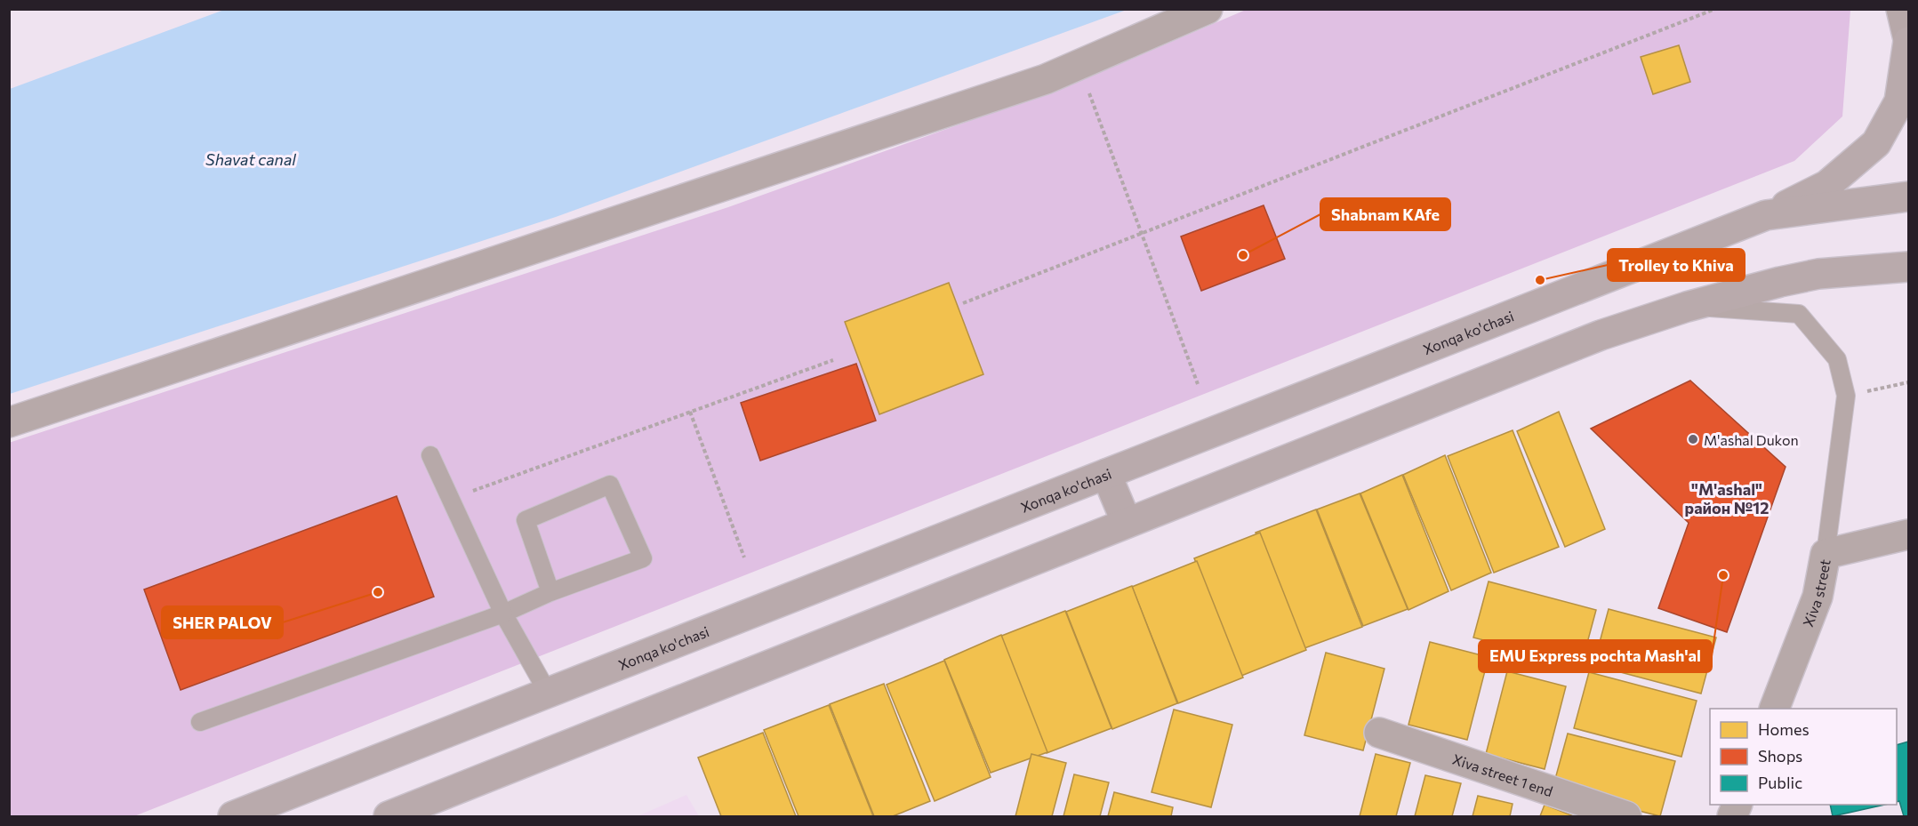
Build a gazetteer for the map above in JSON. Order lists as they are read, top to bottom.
{
  "streets": {
    "main road": ["Xonqa ko'chasi"],
    "street": ["Xiva street", "Xiva street 1 end"]
  },
  "districts": ["\"M'ashal\" район №12"],
  "water": ["Shavat canal"],
  "places": [
    "Shabnam KAfe",
    "Trolley to Khiva",
    "M'ashal Dukon",
    "EMU Express pochta Mash'al",
    "SHER PALOV"
  ],
  "legend": ["Homes", "Shops", "Public"]
}
